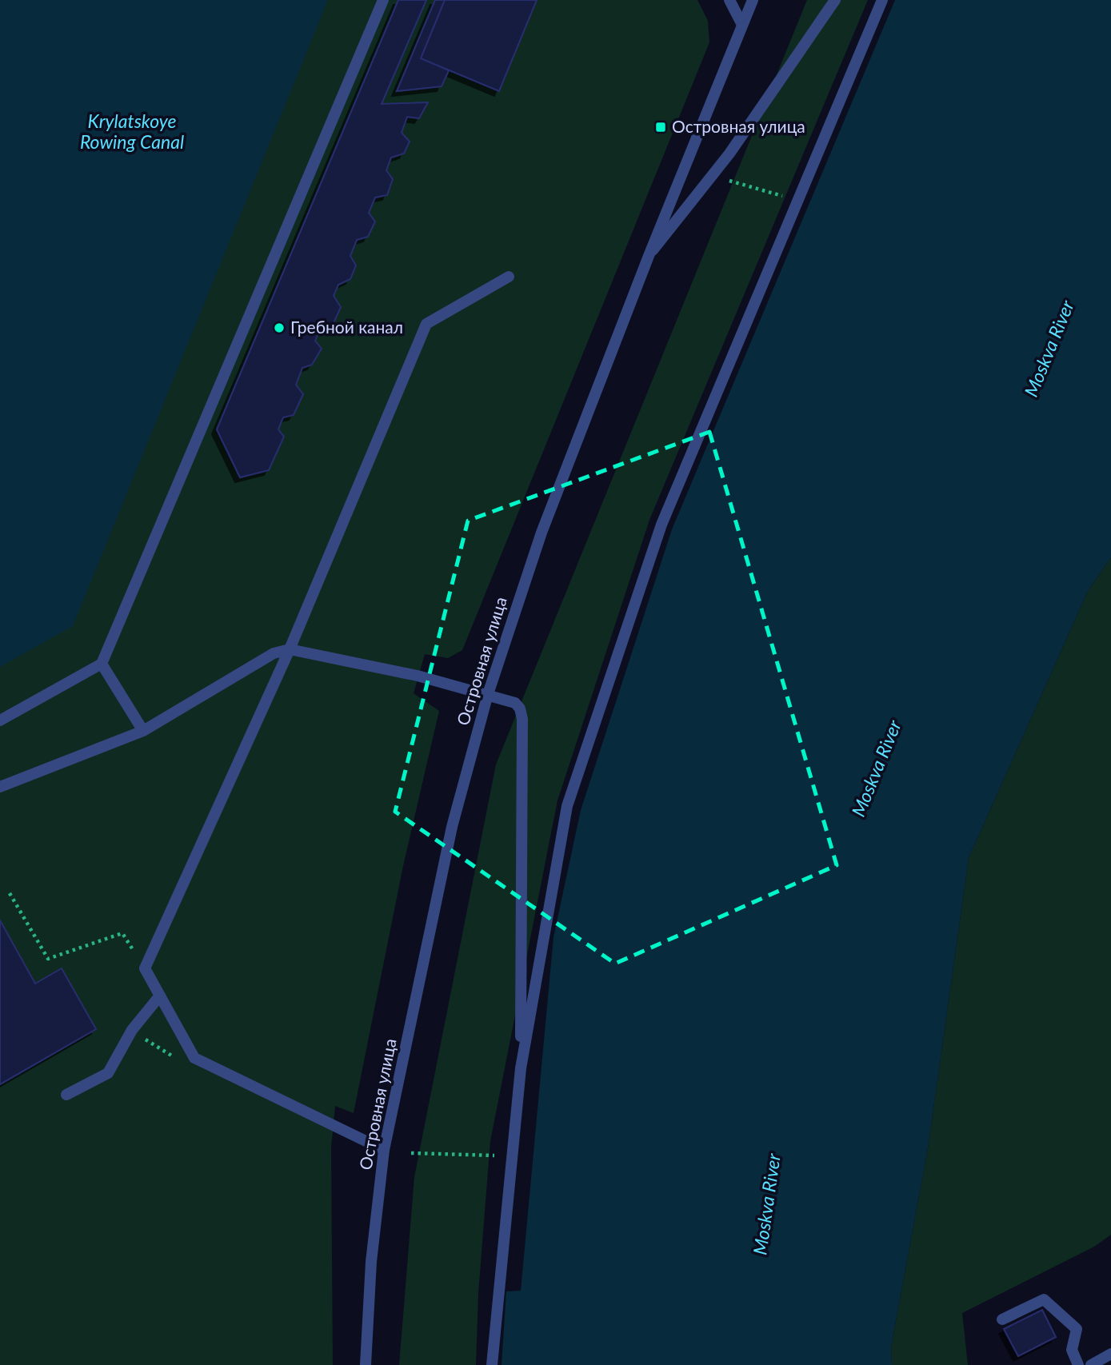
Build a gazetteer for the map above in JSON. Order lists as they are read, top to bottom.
{
  "streets": {
    "street": ["Островная улица"]
  },
  "water": ["Krylatskoye Rowing Canal", "Moskva River"],
  "places": {
    "transit": ["Островная улица"],
    "other": ["Гребной канал"]
  }
}
